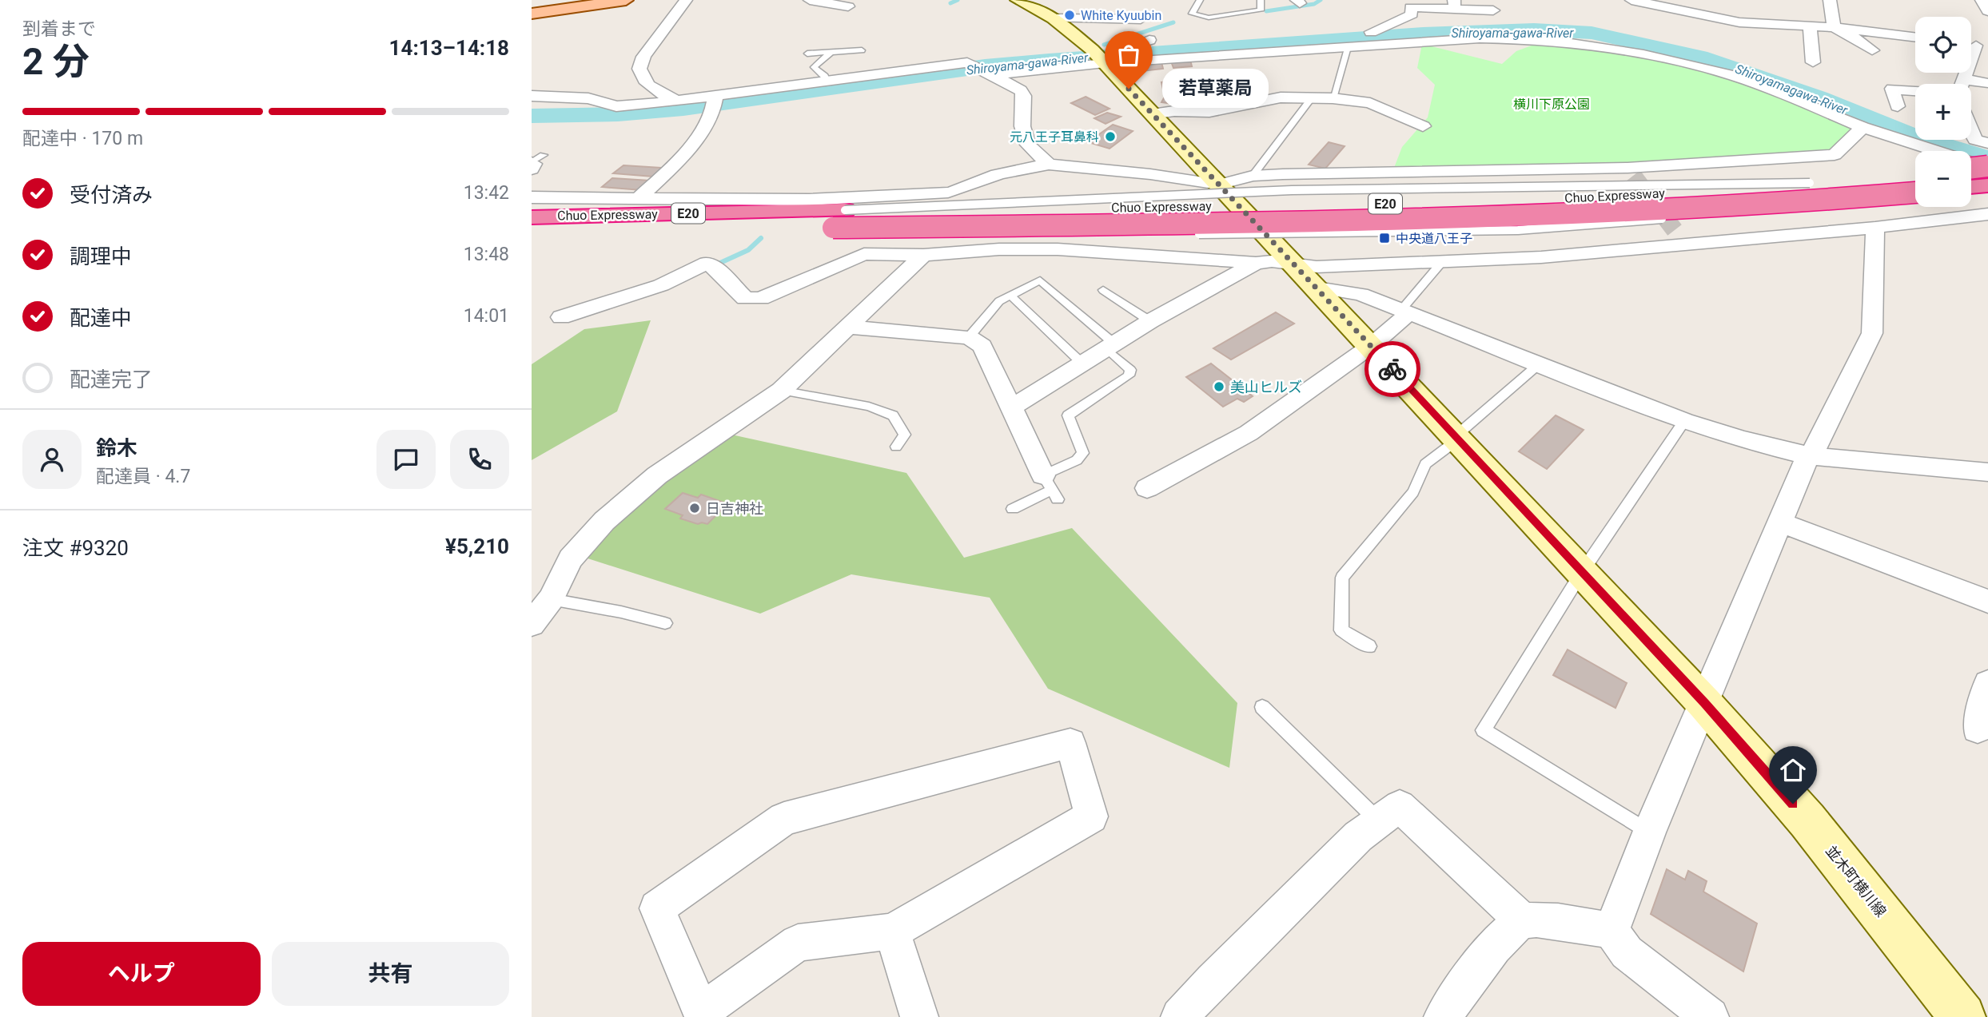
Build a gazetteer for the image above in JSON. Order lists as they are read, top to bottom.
{
  "streets": {
    "highway": ["Chuo Expressway", "E20"],
    "street": ["並木町横川線"]
  },
  "water": ["Shiroyama-gawa-River", "Shiroyamagawa-River"],
  "parks": ["横川下原公園"],
  "places": {
    "other": [
      "White Kyuubin",
      "若草薬局",
      "元八王子耳鼻科",
      "美山ヒルズ",
      "日吉神社"
    ],
    "transit": ["中央道八王子"]
  },
  "page": {
    "heading": ["2 分", "到着まで", "14:13–14:18"],
    "panel": [
      "鈴木",
      "配達員 · 4.7",
      "注文 #9320",
      "¥5,210"
    ],
    "map_buttons": ["+", "−"],
    "bubble": "若草薬局",
    "bar": "配達中 · 170 m",
    "list": [
      ["受付済み", "13:42"],
      ["調理中", "13:48"],
      ["配達中", "14:01"],
      "配達完了"
    ],
    "buttons": ["ヘルプ", "共有"]
  }
}
